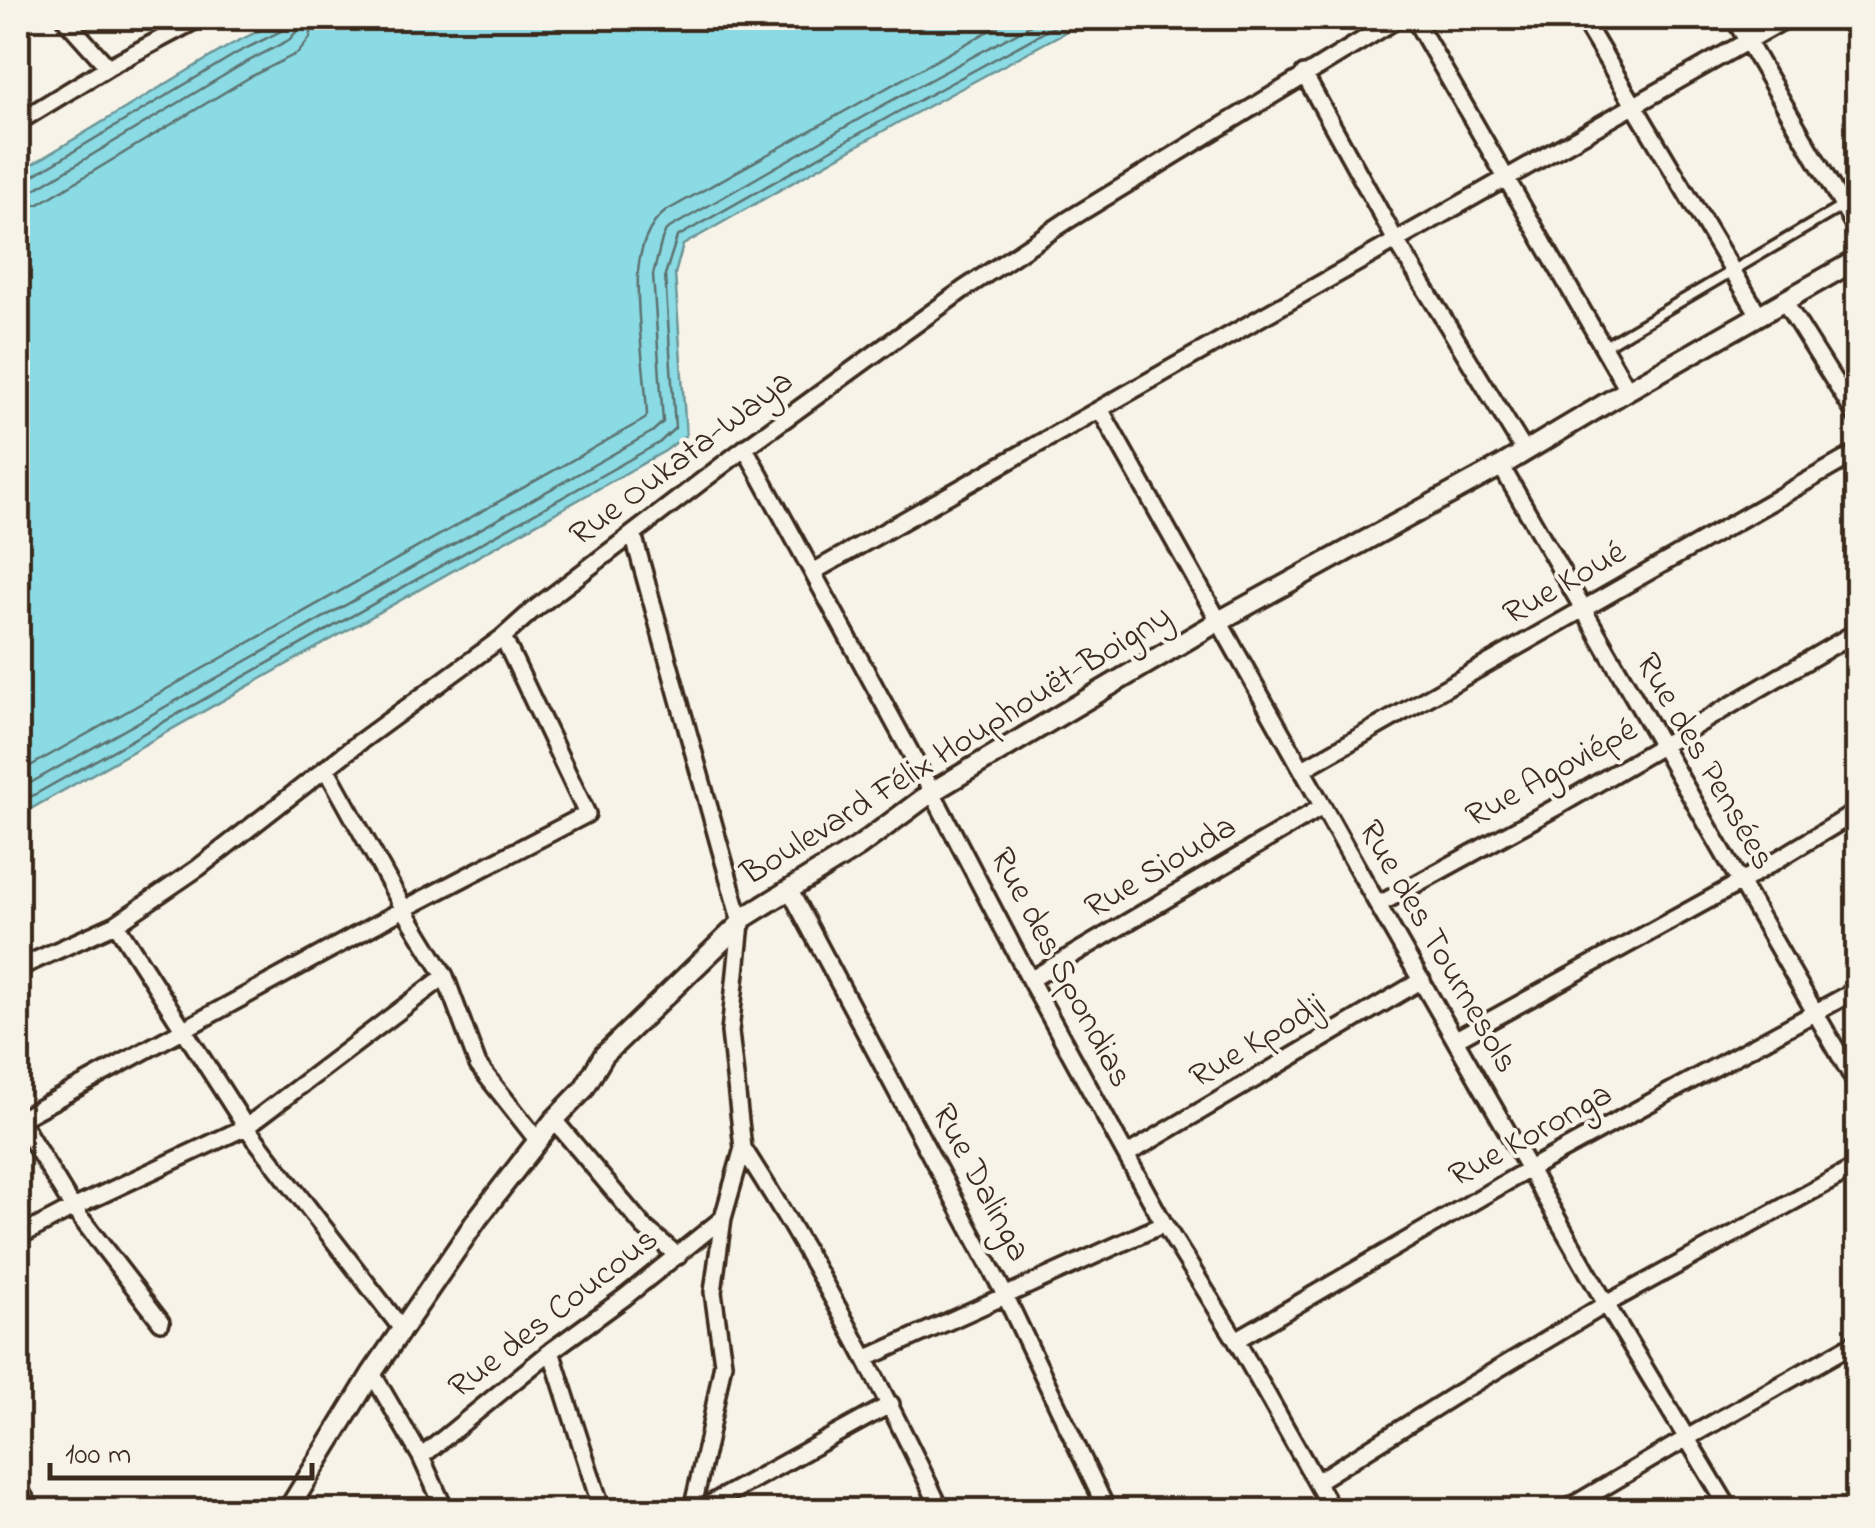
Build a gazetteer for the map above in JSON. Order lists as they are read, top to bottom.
{
  "streets": {
    "street": [
      "Rue Oukata-Waya",
      "Rue Koué",
      "Boulevard Félix Houphouët-Boigny",
      "Rue des Pensées",
      "Rue Agoviépé",
      "Rue Siouda",
      "Rue des Tournesols",
      "Rue des Spondias",
      "Rue Kpodji",
      "Rue Koronga",
      "Rue Dalinga",
      "Rue des Coucous"
    ]
  },
  "crossings": [
    ["Rue Oukata-Waya", "Rue des Spondias"],
    ["Rue Koué", "Rue des Pensées"],
    ["Rue Koué", "Rue des Tournesols"],
    ["Boulevard Félix Houphouët-Boigny", "Rue des Pensées"],
    ["Boulevard Félix Houphouët-Boigny", "Rue des Tournesols"],
    ["Boulevard Félix Houphouët-Boigny", "Rue des Spondias"],
    ["Boulevard Félix Houphouët-Boigny", "Rue Dalinga"],
    ["Rue des Pensées", "Rue Agoviépé"],
    ["Rue des Pensées", "Rue Koronga"],
    ["Rue Agoviépé", "Rue des Tournesols"],
    ["Rue Siouda", "Rue des Tournesols"],
    ["Rue Siouda", "Rue des Spondias"],
    ["Rue des Tournesols", "Rue Kpodji"],
    ["Rue des Tournesols", "Rue Koronga"],
    ["Rue des Spondias", "Rue Kpodji"],
    ["Rue des Spondias", "Rue Koronga"]
  ],
  "scale_bar": "100 m"
}
